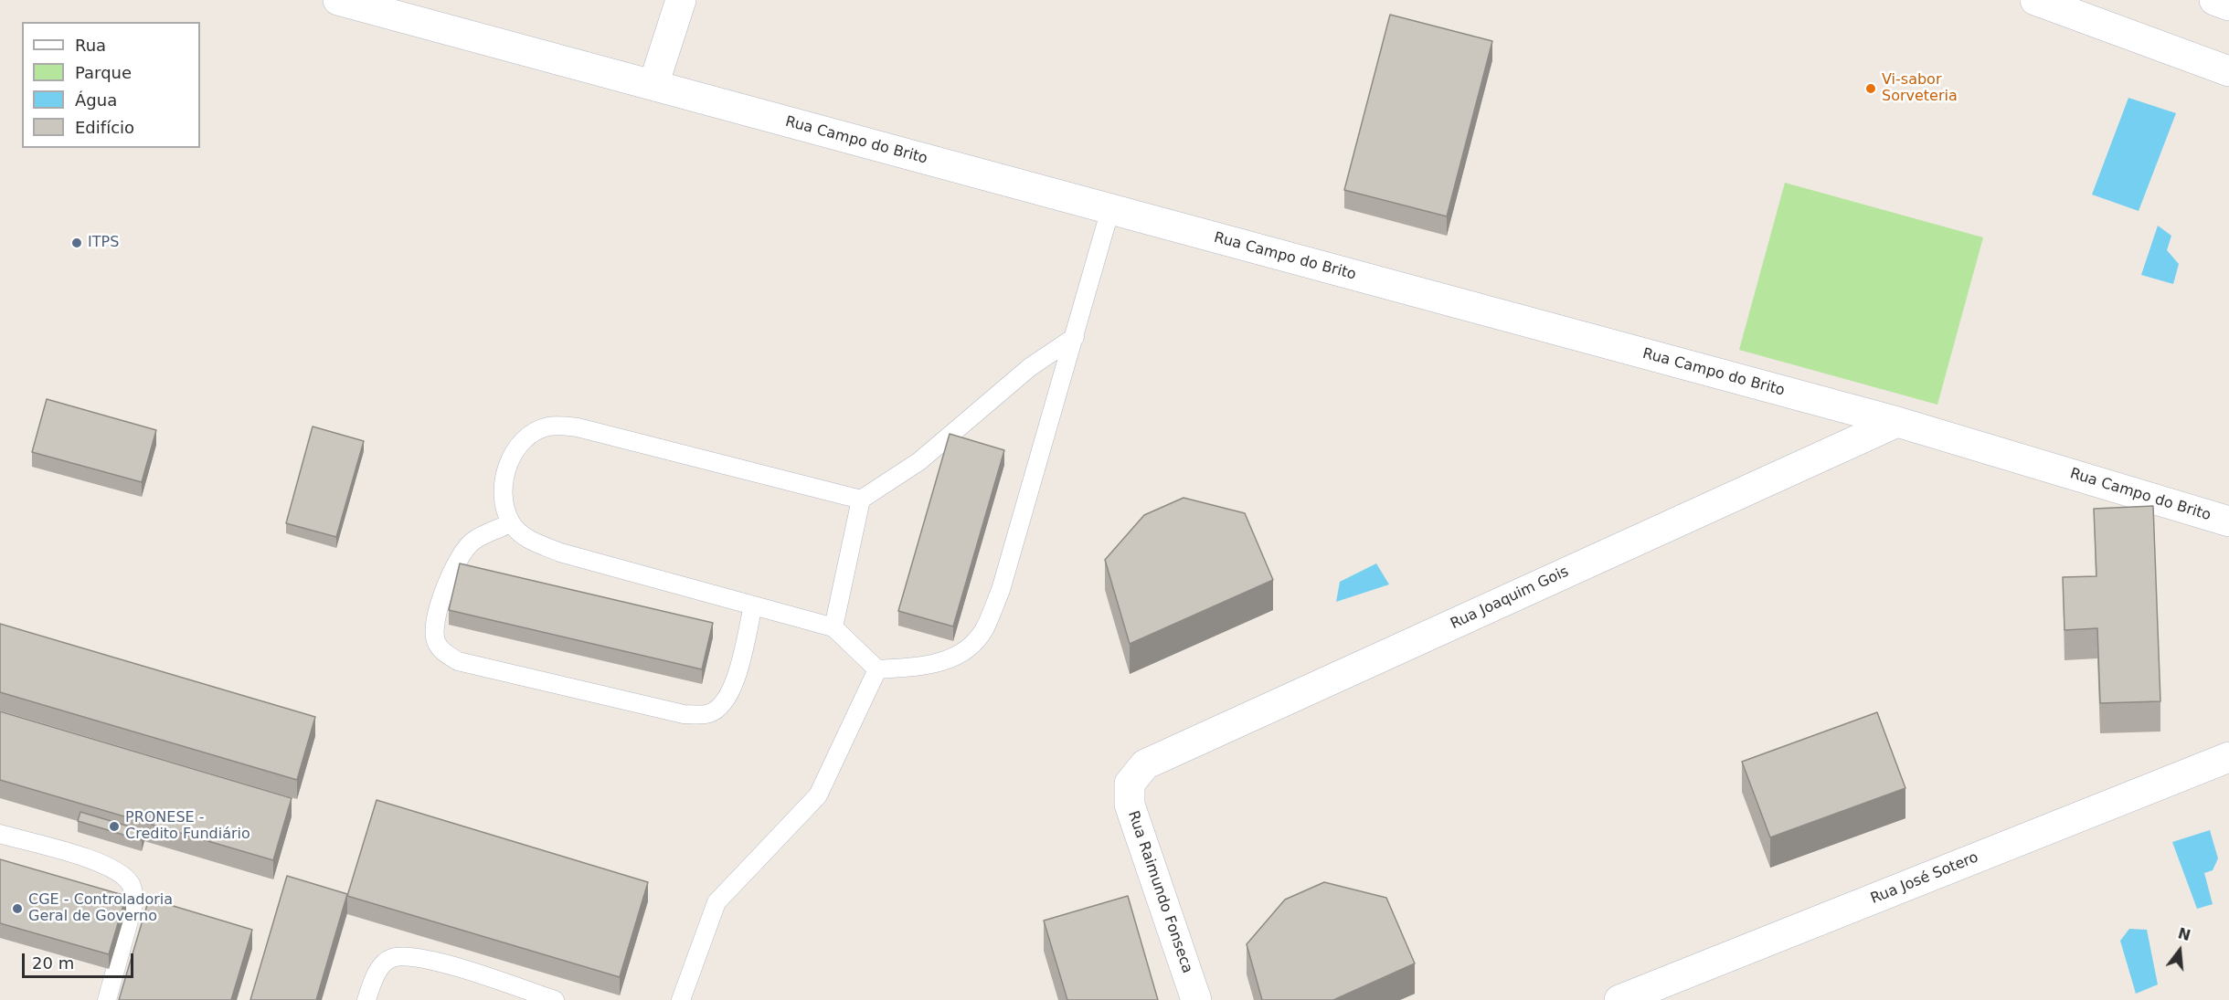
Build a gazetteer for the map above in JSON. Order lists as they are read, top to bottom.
{
  "streets": {
    "street": [
      "Rua Campo do Brito",
      "Rua Joaquim Gois",
      "Rua José Sotero",
      "Rua Raimundo Fonseca"
    ]
  },
  "crossings": [
    ["Rua Campo do Brito", "Rua Joaquim Gois"],
    ["Rua Joaquim Gois", "Rua Raimundo Fonseca"]
  ],
  "places": [
    "Vi-sabor Sorveteria",
    "ITPS",
    "PRONESE - Credito Fundiário",
    "CGE - Controladoria Geral de Governo"
  ],
  "legend": [
    "Rua",
    "Parque",
    "Água",
    "Edifício"
  ],
  "scale_bar": "20 m",
  "north": "top"
}
